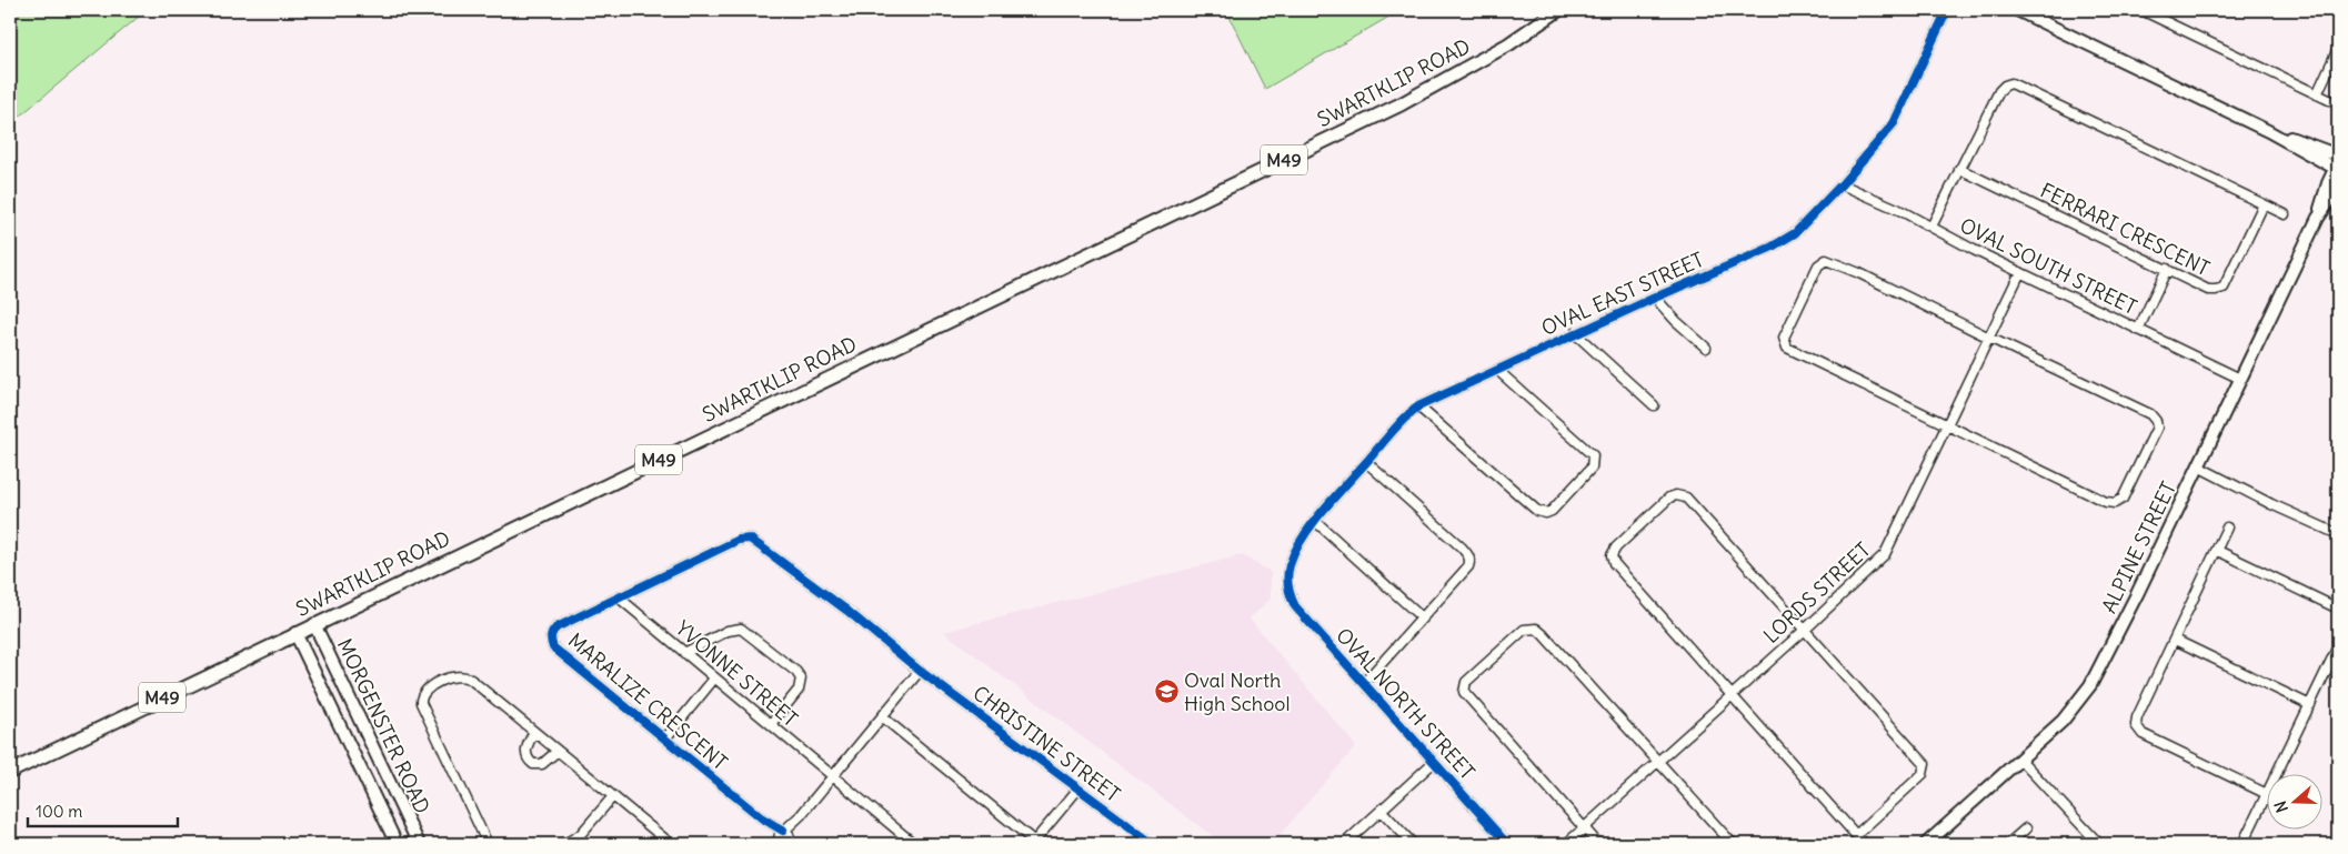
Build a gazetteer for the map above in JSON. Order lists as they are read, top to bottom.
{
  "streets": {
    "main road": ["SWARTKLIP ROAD", "M49"],
    "street": [
      "FERRARI CRESCENT",
      "OVAL SOUTH STREET",
      "OVAL EAST STREET",
      "ALPINE STREET",
      "LORDS STREET",
      "YVONNE STREET",
      "MARALIZE CRESCENT",
      "OVAL NORTH STREET",
      "MORGENSTER ROAD",
      "CHRISTINE STREET"
    ]
  },
  "crossings": [
    ["SWARTKLIP ROAD", "MORGENSTER ROAD"],
    ["OVAL SOUTH STREET", "OVAL EAST STREET"],
    ["OVAL SOUTH STREET", "ALPINE STREET"],
    ["OVAL SOUTH STREET", "LORDS STREET"],
    ["OVAL EAST STREET", "OVAL NORTH STREET"],
    ["YVONNE STREET", "MARALIZE CRESCENT"],
    ["MARALIZE CRESCENT", "CHRISTINE STREET"]
  ],
  "places": {
    "school or university": ["Oval North High School"]
  },
  "scale_bar": "100 m",
  "north": "left"
}
